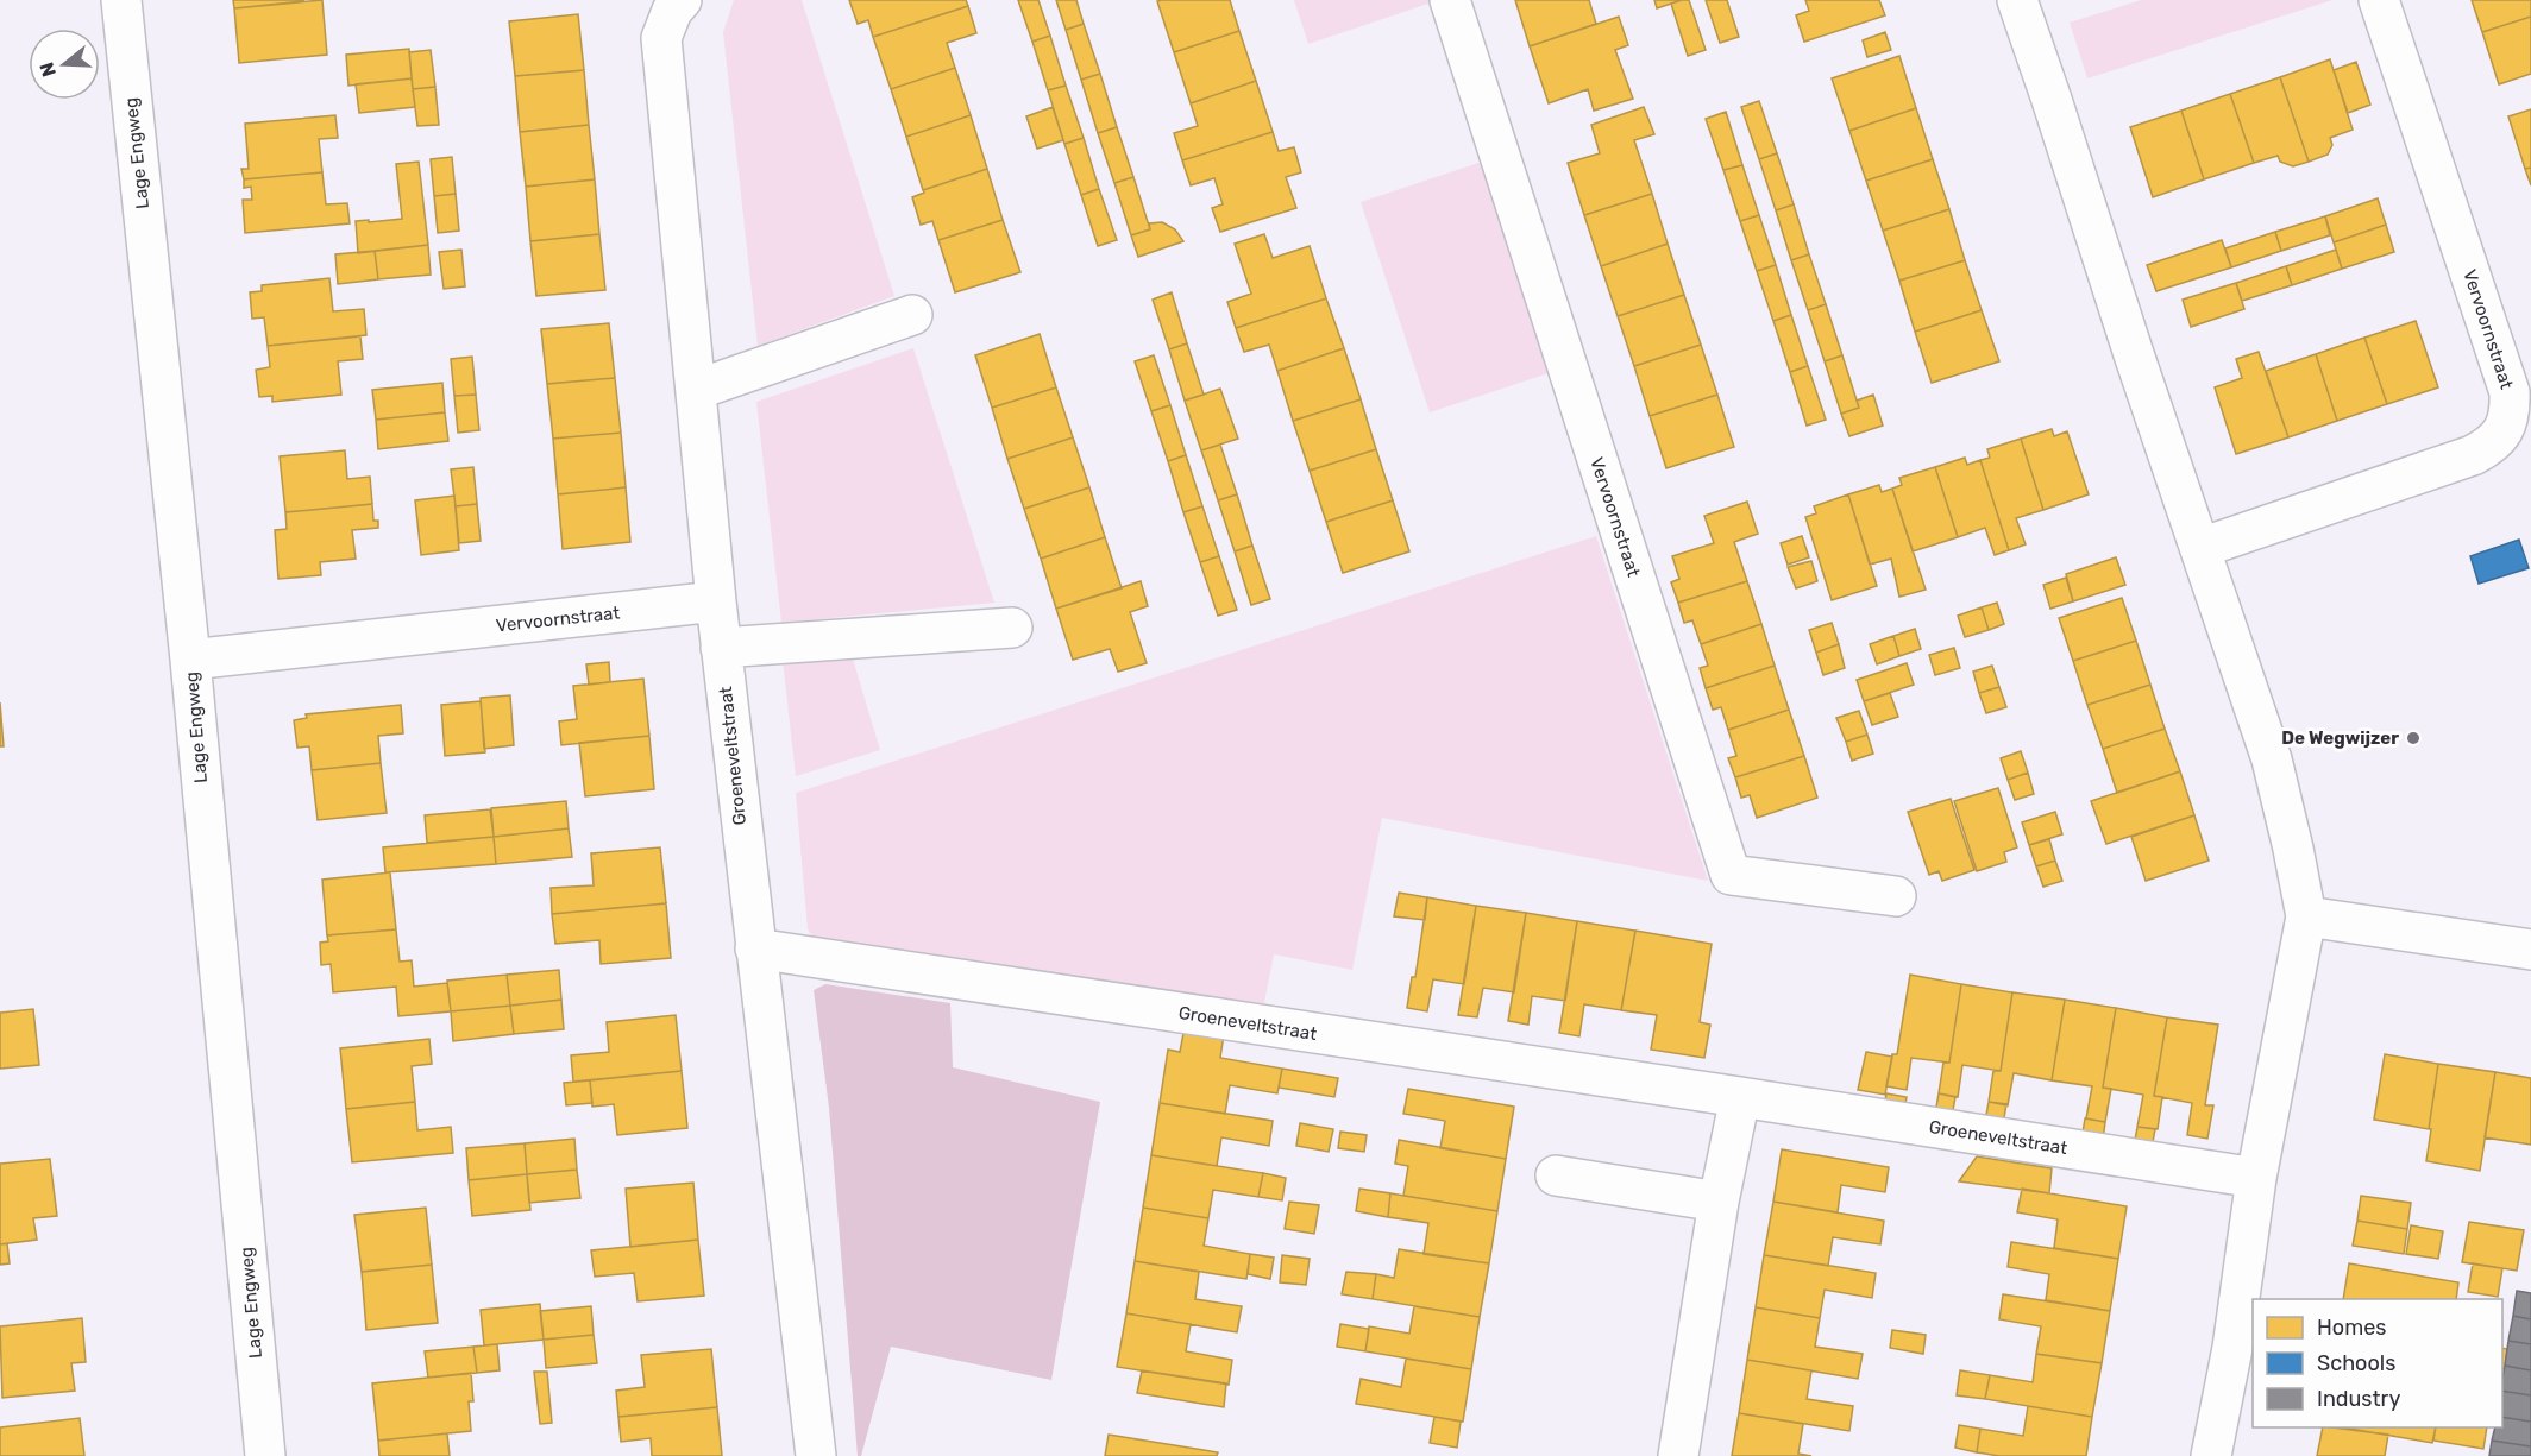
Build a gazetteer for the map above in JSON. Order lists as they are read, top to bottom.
{
  "streets": {
    "street": ["Lage Engweg", "Vervoornstraat", "Groeneveltstraat"]
  },
  "crossings": [
    ["Lage Engweg", "Vervoornstraat"],
    ["Vervoornstraat", "Groeneveltstraat"]
  ],
  "places": ["De Wegwijzer"],
  "legend": ["Homes", "Schools", "Industry"],
  "north": "left"
}
